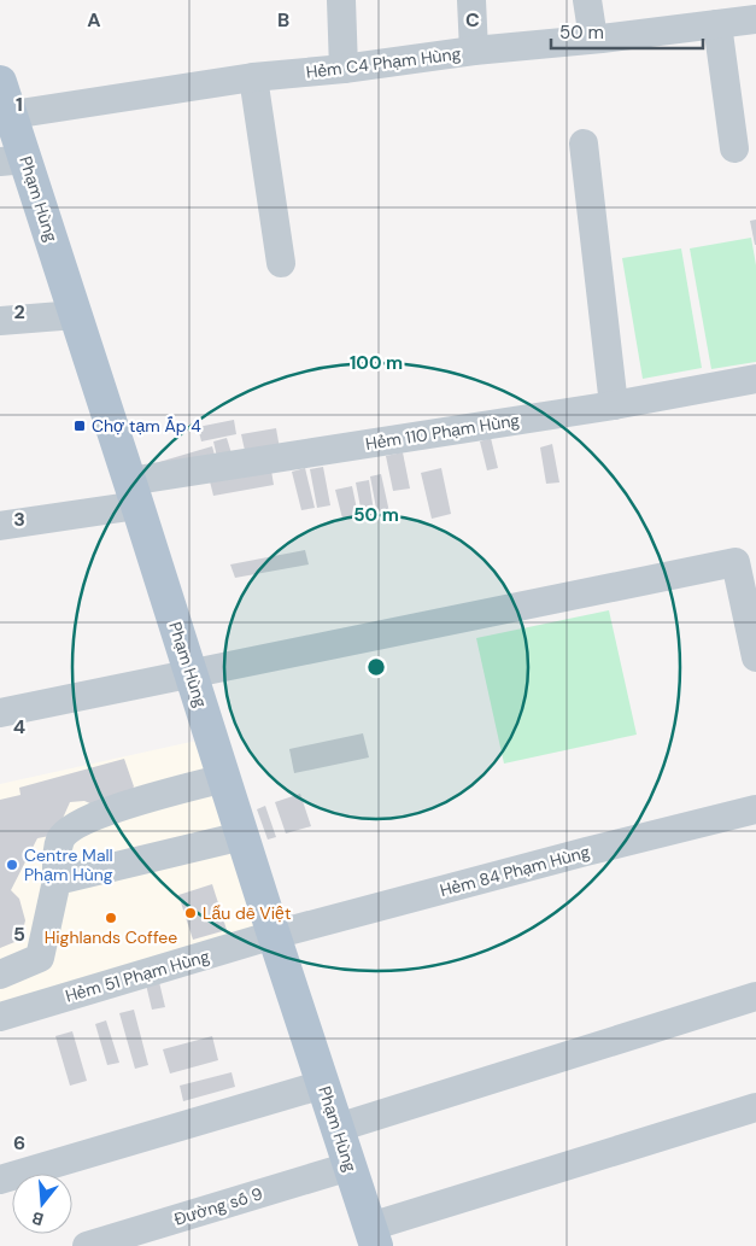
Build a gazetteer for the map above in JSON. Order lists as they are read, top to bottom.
{
  "streets": {
    "main road": ["Phạm Hùng"],
    "street": [
      "Hẻm C4 Phạm Hùng",
      "Hẻm 110 Phạm Hùng",
      "Hẻm 84 Phạm Hùng",
      "Hẻm 51 Phạm Hùng",
      "Đường số 9"
    ]
  },
  "crossings": [
    ["Hẻm C4 Phạm Hùng", "Phạm Hùng"],
    ["Phạm Hùng", "Hẻm 110 Phạm Hùng"],
    ["Phạm Hùng", "Hẻm 84 Phạm Hùng"],
    ["Phạm Hùng", "Hẻm 51 Phạm Hùng"],
    ["Phạm Hùng", "Đường số 9"],
    ["Hẻm 84 Phạm Hùng", "Hẻm 51 Phạm Hùng"]
  ],
  "places": {
    "transit": ["Chợ tạm Ấp 4"],
    "other": ["Centre Mall Phạm Hùng", "Lẩu dê Việt", "Highlands Coffee"]
  },
  "scale_bar": "50 m",
  "north": "bottom",
  "grid": {
    "columns": ["A", "B", "C"],
    "rows": [
      "1",
      "2",
      "3",
      "4",
      "5",
      "6"
    ]
  },
  "rings": ["100 m", "50 m"]
}
